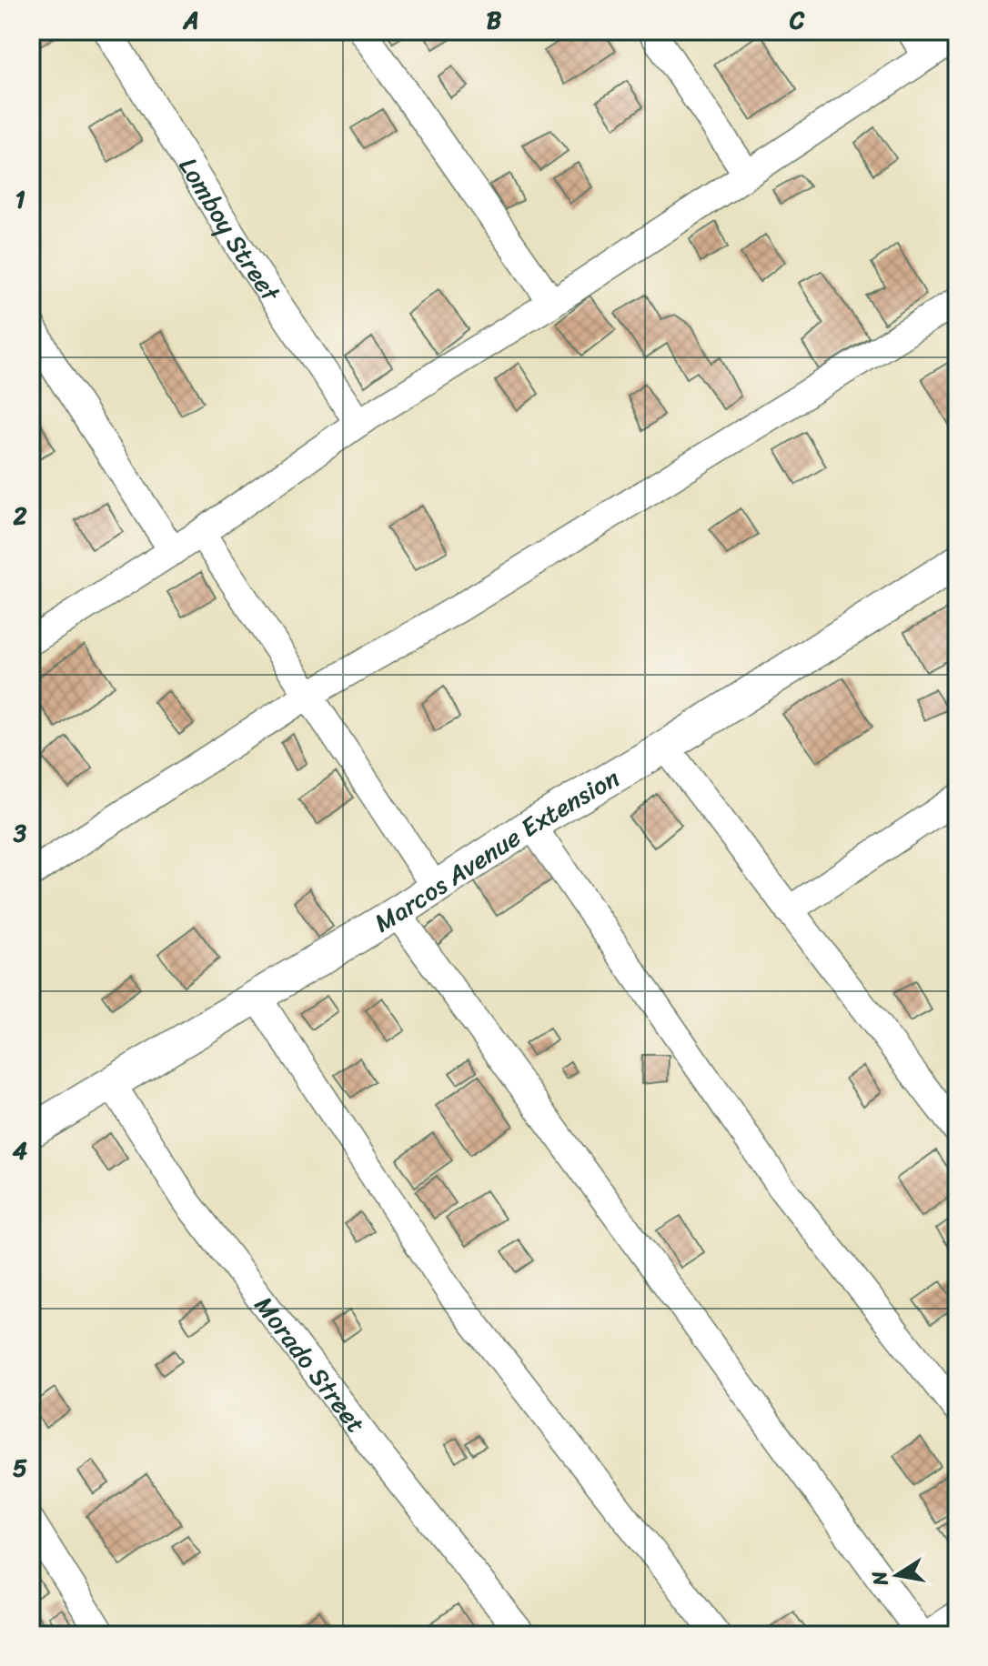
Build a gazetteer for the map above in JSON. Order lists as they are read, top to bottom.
{
  "streets": {
    "street": ["Lomboy Street", "Marcos Avenue Extension", "Morado Street"]
  },
  "crossings": [
    ["Marcos Avenue Extension", "Morado Street"]
  ],
  "north": "left",
  "grid": {
    "columns": ["A", "B", "C"],
    "rows": [
      "1",
      "2",
      "3",
      "4",
      "5"
    ]
  }
}
